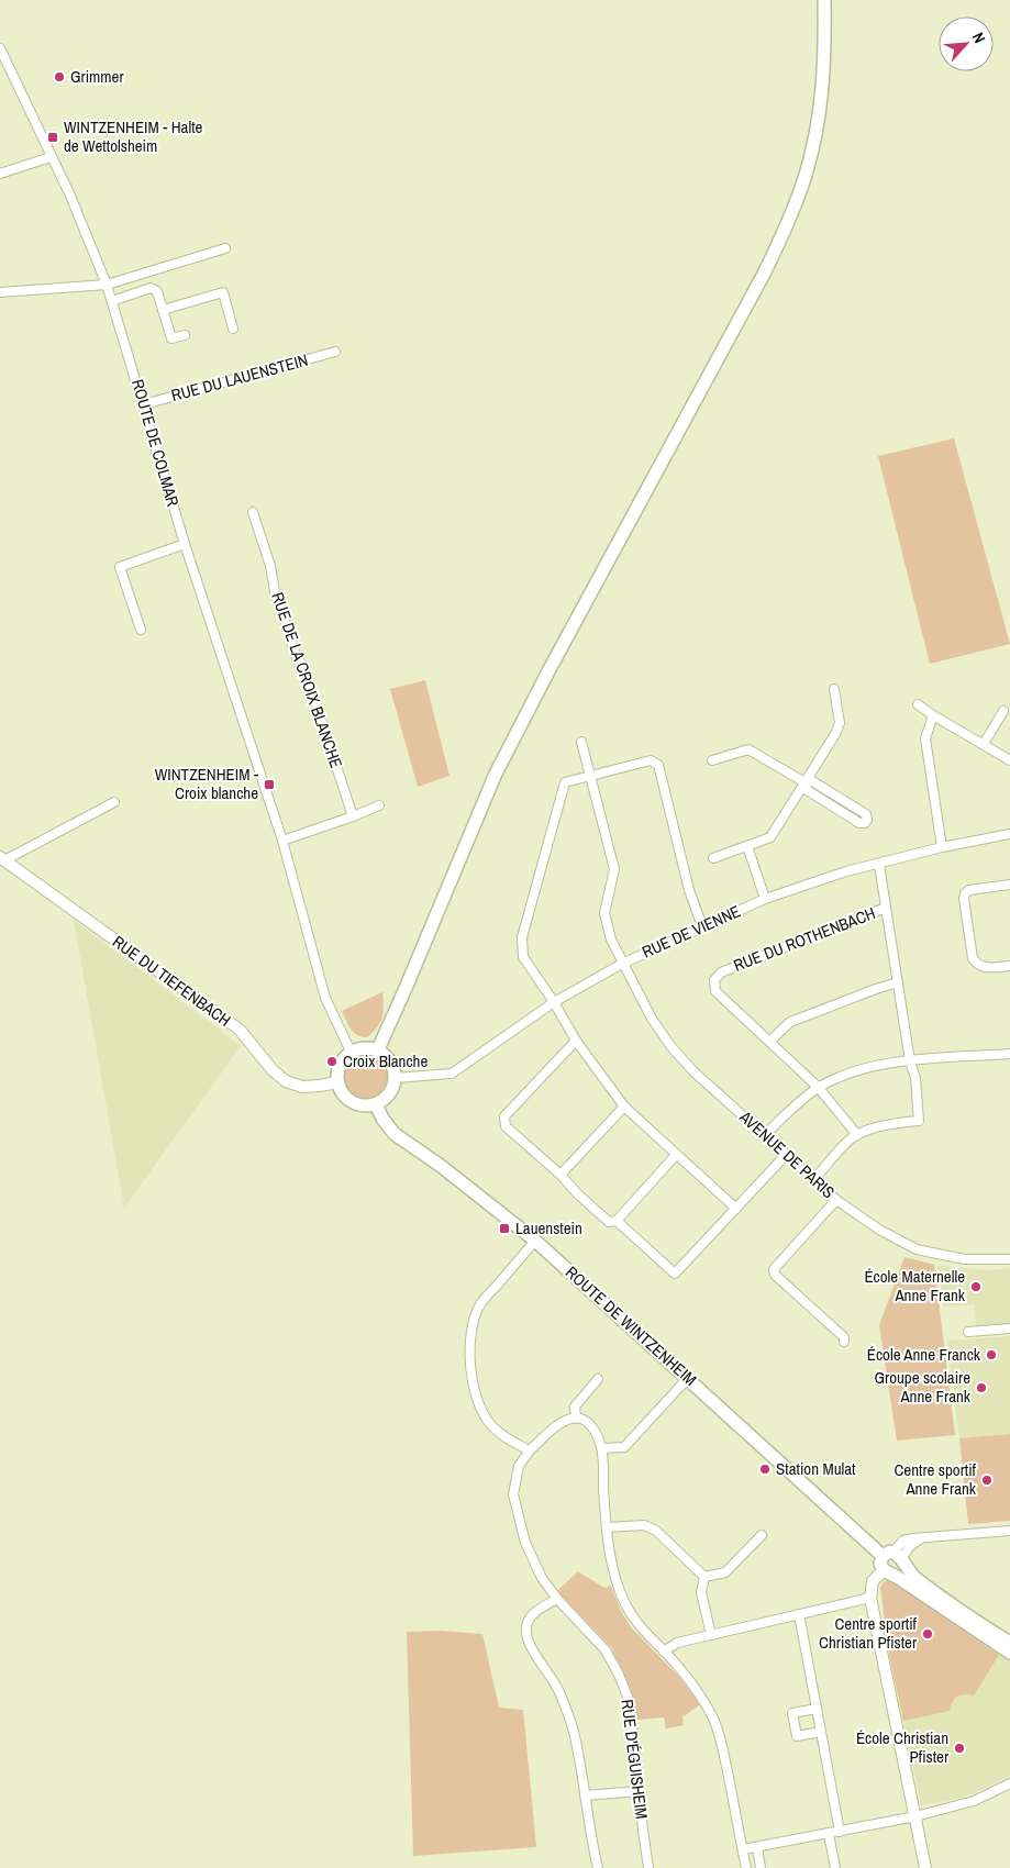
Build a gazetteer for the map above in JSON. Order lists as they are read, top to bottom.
{
  "streets": {
    "main road": ["ROUTE DE WINTZENHEIM"],
    "street": [
      "RUE DU LAUENSTEIN",
      "ROUTE DE COLMAR",
      "RUE DE LA CROIX BLANCHE",
      "RUE DE VIENNE",
      "RUE DU ROTHENBACH",
      "RUE DU TIEFENBACH",
      "AVENUE DE PARIS",
      "RUE D'ÉGUISHEIM"
    ]
  },
  "crossings": [
    ["RUE DU LAUENSTEIN", "ROUTE DE COLMAR"],
    ["RUE DE VIENNE", "RUE DU TIEFENBACH"],
    ["RUE DE VIENNE", "AVENUE DE PARIS"],
    ["RUE DE VIENNE", "ROUTE DE WINTZENHEIM"],
    ["RUE DU TIEFENBACH", "ROUTE DE WINTZENHEIM"]
  ],
  "places": {
    "other": [
      "Grimmer",
      "Croix Blanche",
      "École Maternelle Anne Frank",
      "École Anne Franck",
      "Groupe scolaire Anne Frank",
      "Station Mulat",
      "Centre sportif Anne Frank",
      "Centre sportif Christian Pfister",
      "École Christian Pfister"
    ],
    "transit": ["WINTZENHEIM - Halte de Wettolsheim", "WINTZENHEIM - Croix blanche", "Lauenstein"]
  },
  "north": "top right"
}
